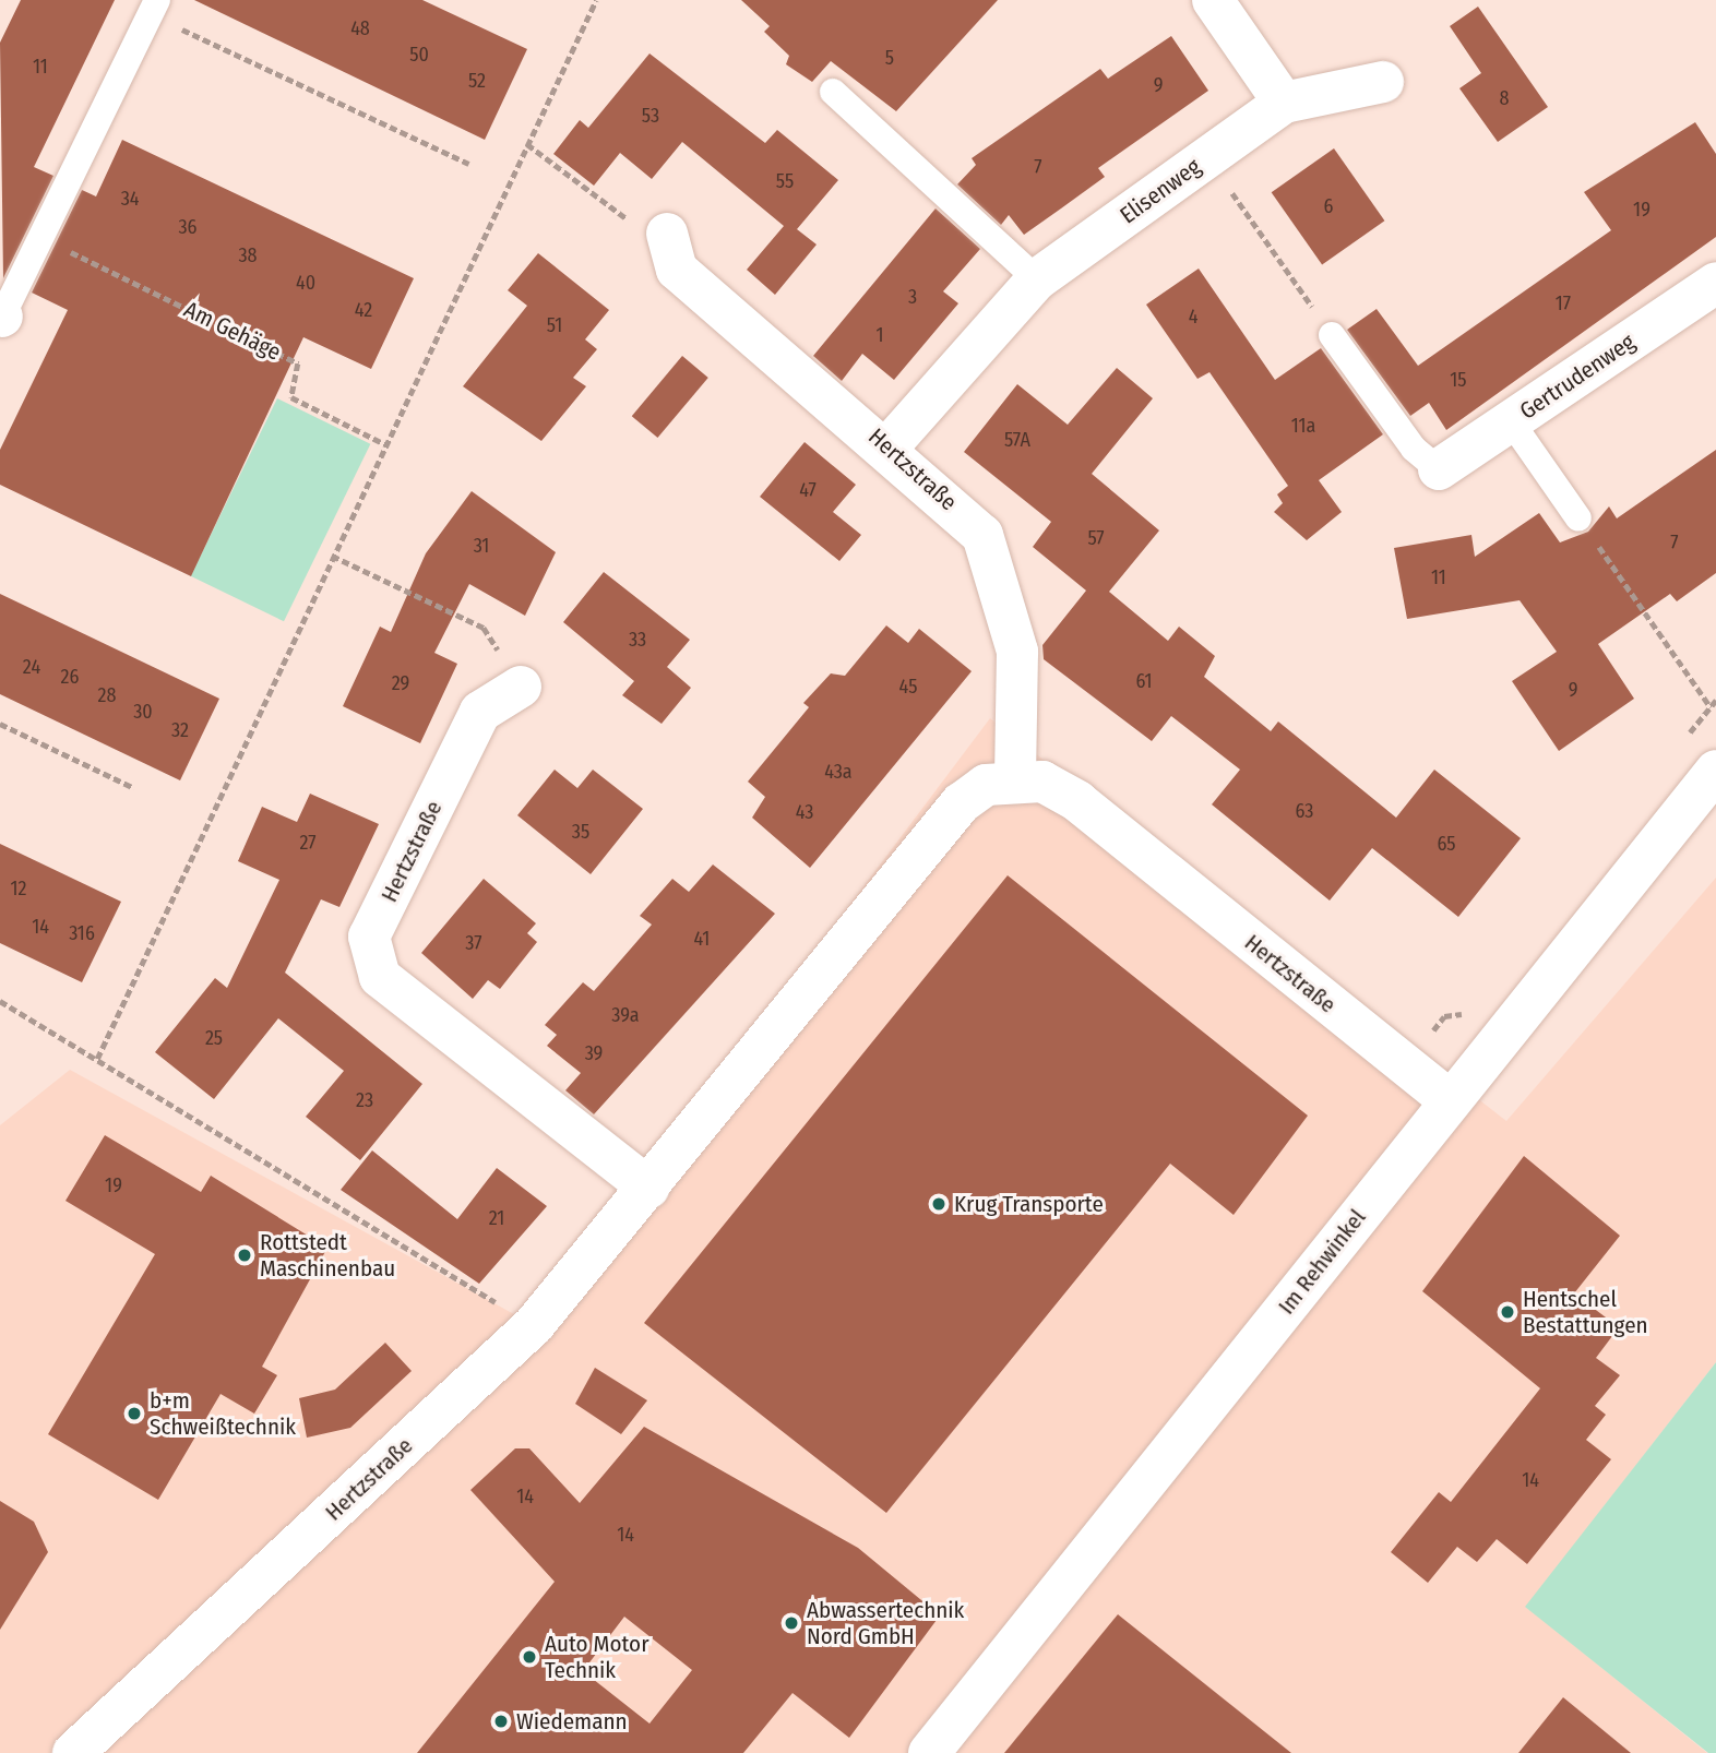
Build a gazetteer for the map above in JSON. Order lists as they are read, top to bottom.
{
  "streets": {
    "street": [
      "Elisenweg",
      "Gertrudenweg",
      "Hertzstraße",
      "Im Rehwinkel"
    ],
    "path": ["Am Gehäge"]
  },
  "crossings": [
    ["Elisenweg", "Hertzstraße"],
    ["Hertzstraße", "Im Rehwinkel"]
  ],
  "places": [
    "Krug Transporte",
    "Rottstedt Maschinenbau",
    "Hentschel Bestattungen",
    "b+m Schweißtechnik",
    "Abwassertechnik Nord GmbH",
    "Auto Motor Technik",
    "Wiedemann"
  ],
  "house_numbers": [
    "48",
    "50",
    "5",
    "11",
    "52",
    "9",
    "8",
    "53",
    "7",
    "55",
    "34",
    "6",
    "19",
    "36",
    "38",
    "40",
    "3",
    "17",
    "42",
    "4",
    "51",
    "1",
    "15",
    "11a",
    "57A",
    "47",
    "57",
    "7",
    "31",
    "11",
    "33",
    "24",
    "26",
    "61",
    "29",
    "45",
    "9",
    "28",
    "30",
    "32",
    "43a",
    "63",
    "43",
    "35",
    "27",
    "65",
    "12",
    "14",
    "316",
    "41",
    "37",
    "39a",
    "25",
    "39",
    "23",
    "19",
    "21",
    "14",
    "14",
    "14"
  ]
}
